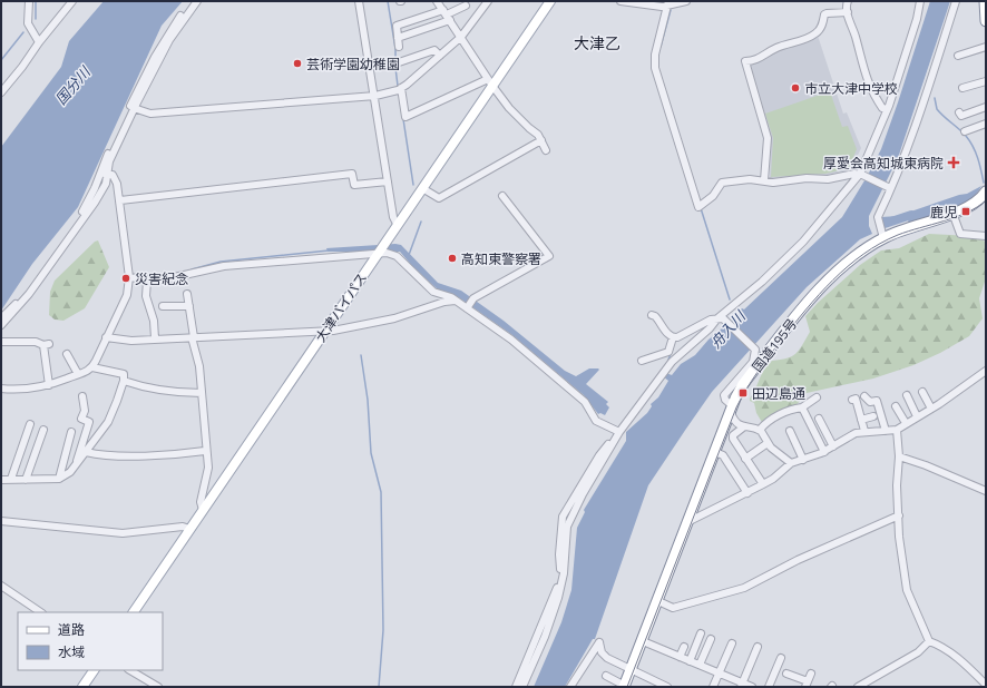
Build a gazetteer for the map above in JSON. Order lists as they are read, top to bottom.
{
  "streets": {
    "highway": ["国道195号"],
    "main road": ["大津バイパス"]
  },
  "districts": ["大津乙"],
  "water": ["国分川", "舟入川"],
  "places": {
    "other": [
      "芸術学園幼稚園",
      "市立大津中学校",
      "高知東警察署",
      "災害紀念"
    ],
    "health": ["厚愛会高知城東病院"],
    "transit": ["鹿児", "田辺島通"]
  },
  "legend": ["道路", "水域"]
}
